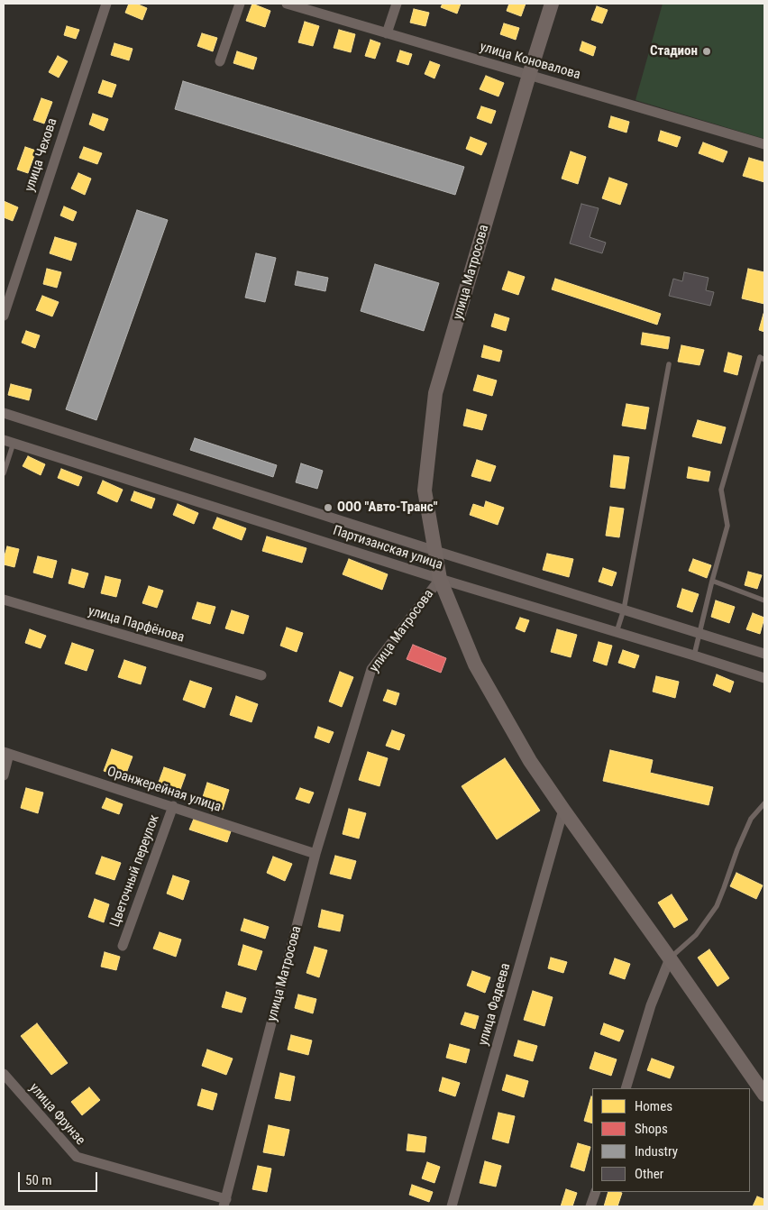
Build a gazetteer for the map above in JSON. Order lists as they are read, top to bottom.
{
  "streets": {
    "main road": ["улица Матросова"],
    "street": [
      "улица Коновалова",
      "улица Чехова",
      "Партизанская улица",
      "улица Парфёнова",
      "Оранжерейная улица",
      "Цветочный переулок",
      "улица Фадеева",
      "улица Фрунзе"
    ]
  },
  "crossings": [
    ["улица Коновалова", "улица Матросова"],
    ["улица Матросова", "Партизанская улица"],
    ["улица Матросова", "Оранжерейная улица"],
    ["улица Матросова", "улица Фрунзе"],
    ["Оранжерейная улица", "Цветочный переулок"]
  ],
  "places": ["Стадион", "ООО \"Авто-Транс\""],
  "legend": [
    "Homes",
    "Shops",
    "Industry",
    "Other"
  ],
  "scale_bar": "50 m"
}
